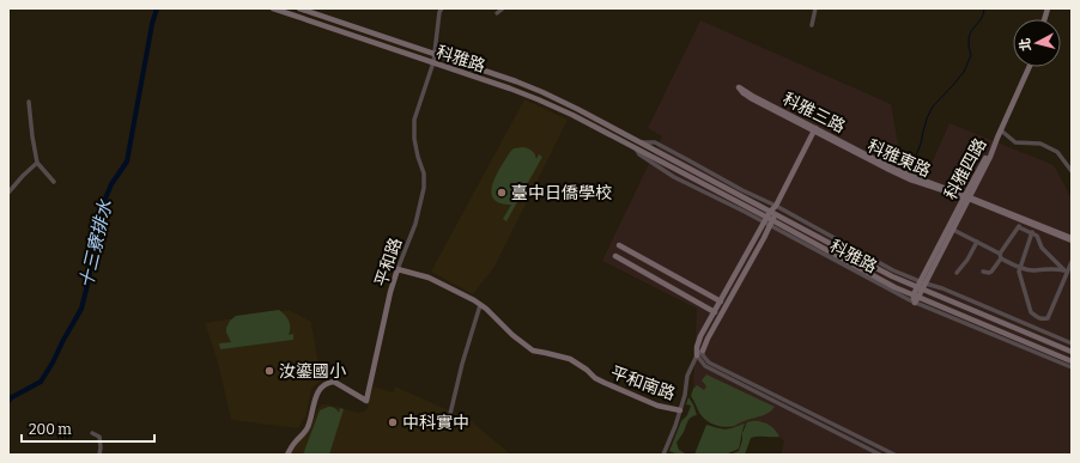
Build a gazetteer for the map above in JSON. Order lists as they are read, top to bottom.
{
  "streets": {
    "street": [
      "科雅路",
      "科雅三路",
      "科雅四路",
      "平和路",
      "平和南路"
    ]
  },
  "crossings": [
    ["科雅路", "科雅四路"],
    ["科雅路", "平和路"],
    ["科雅三路", "科雅四路"],
    ["平和路", "平和南路"]
  ],
  "water": ["十三寮排水"],
  "places": ["臺中日僑學校", "汝鎏國小", "中科實中"],
  "scale_bar": "200 m",
  "north": "left"
}
